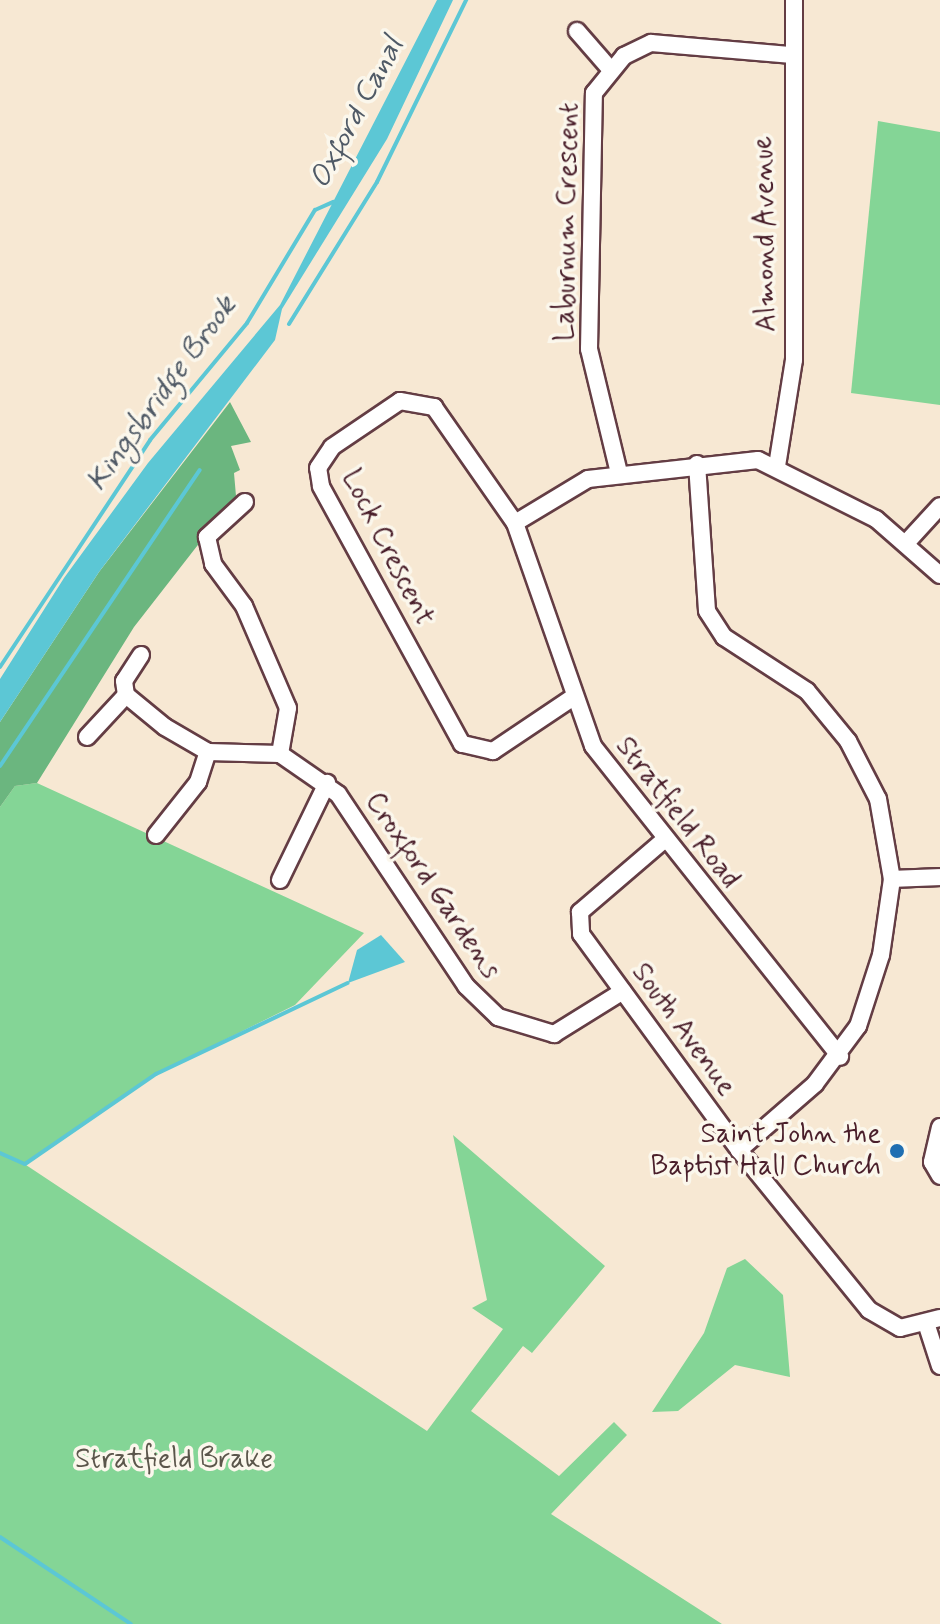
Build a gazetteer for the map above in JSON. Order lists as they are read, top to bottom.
{
  "streets": {
    "street": [
      "Laburnum Crescent",
      "Almond Avenue",
      "Lock Crescent",
      "Stratfield Road",
      "Croxford Gardens",
      "South Avenue"
    ]
  },
  "crossings": [
    ["Laburnum Crescent", "Almond Avenue"],
    ["Lock Crescent", "Stratfield Road"],
    ["Stratfield Road", "South Avenue"],
    ["Croxford Gardens", "South Avenue"]
  ],
  "water": ["Oxford Canal", "Kingsbridge Brook"],
  "parks": ["Stratfield Brake"],
  "places": ["Saint John the Baptist Hall Church"]
}
